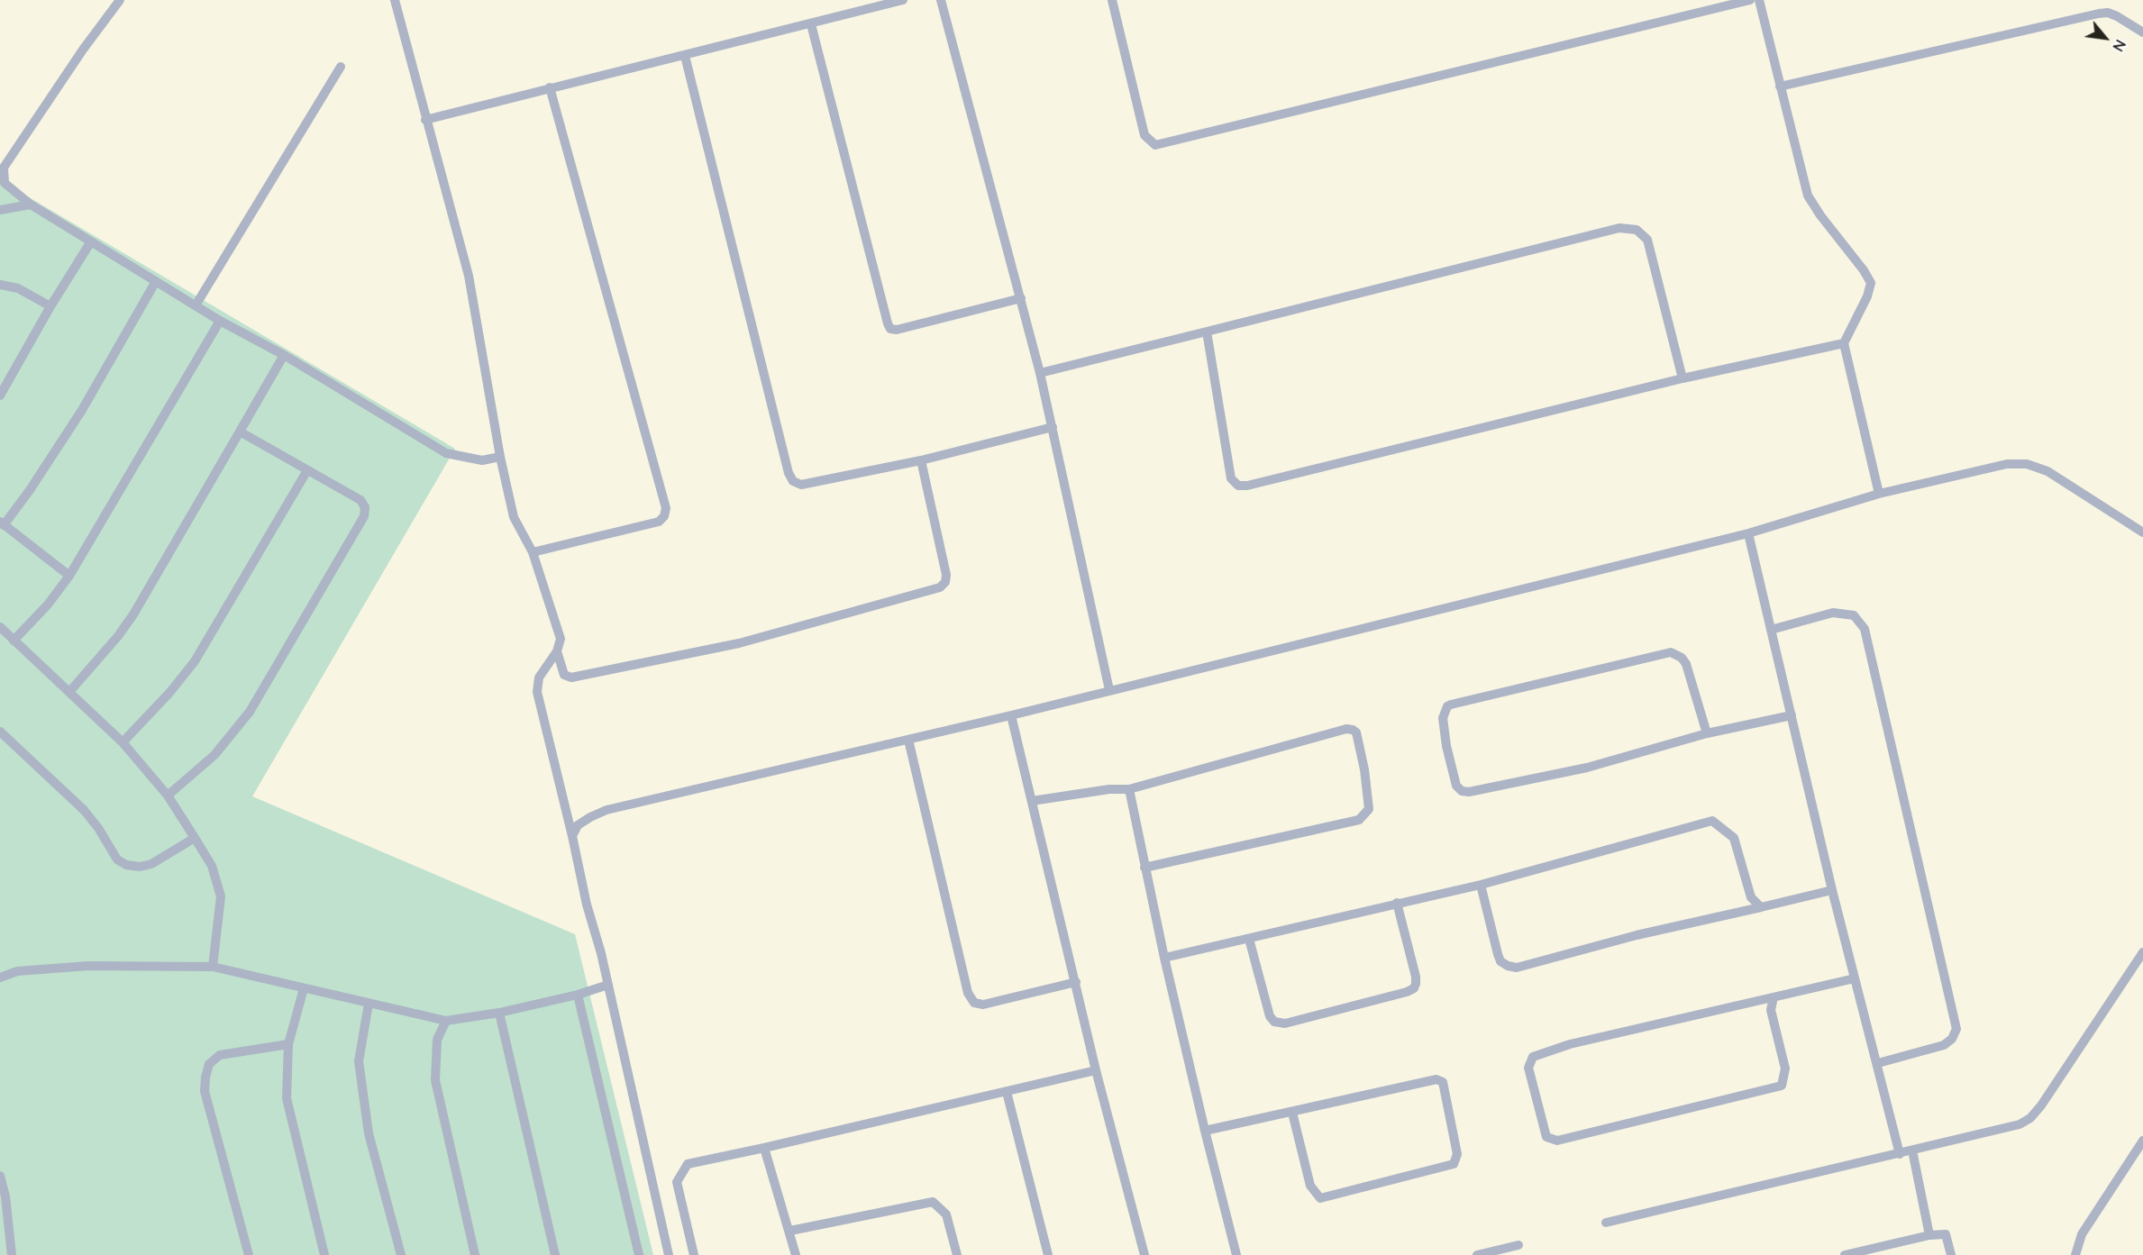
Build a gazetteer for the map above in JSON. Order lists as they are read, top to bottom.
{
  "north": "bottom right"
}
